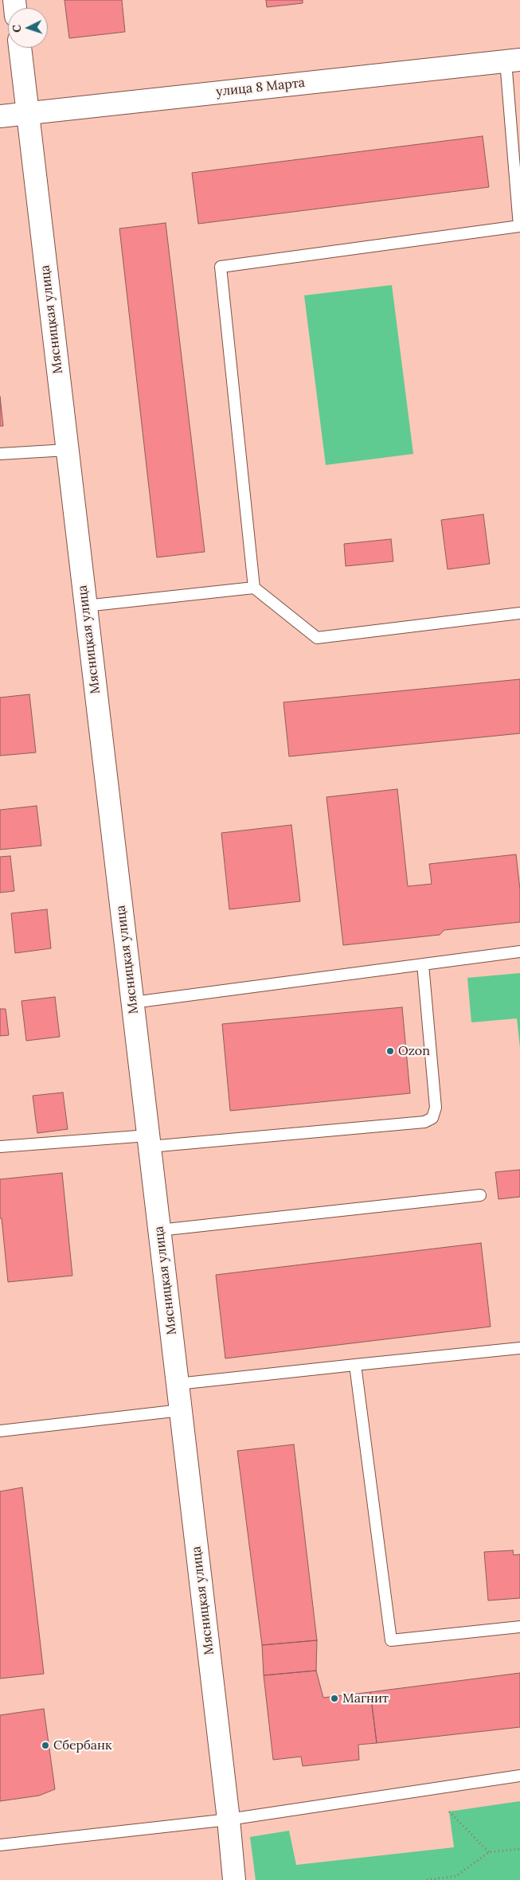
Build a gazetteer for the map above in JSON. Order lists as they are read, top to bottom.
{
  "streets": {
    "street": ["улица 8 Марта", "Мясницкая улица"]
  },
  "crossings": [
    ["улица 8 Марта", "Мясницкая улица"]
  ],
  "places": ["Ozon", "Магнит", "Сбербанк"],
  "north": "left"
}
